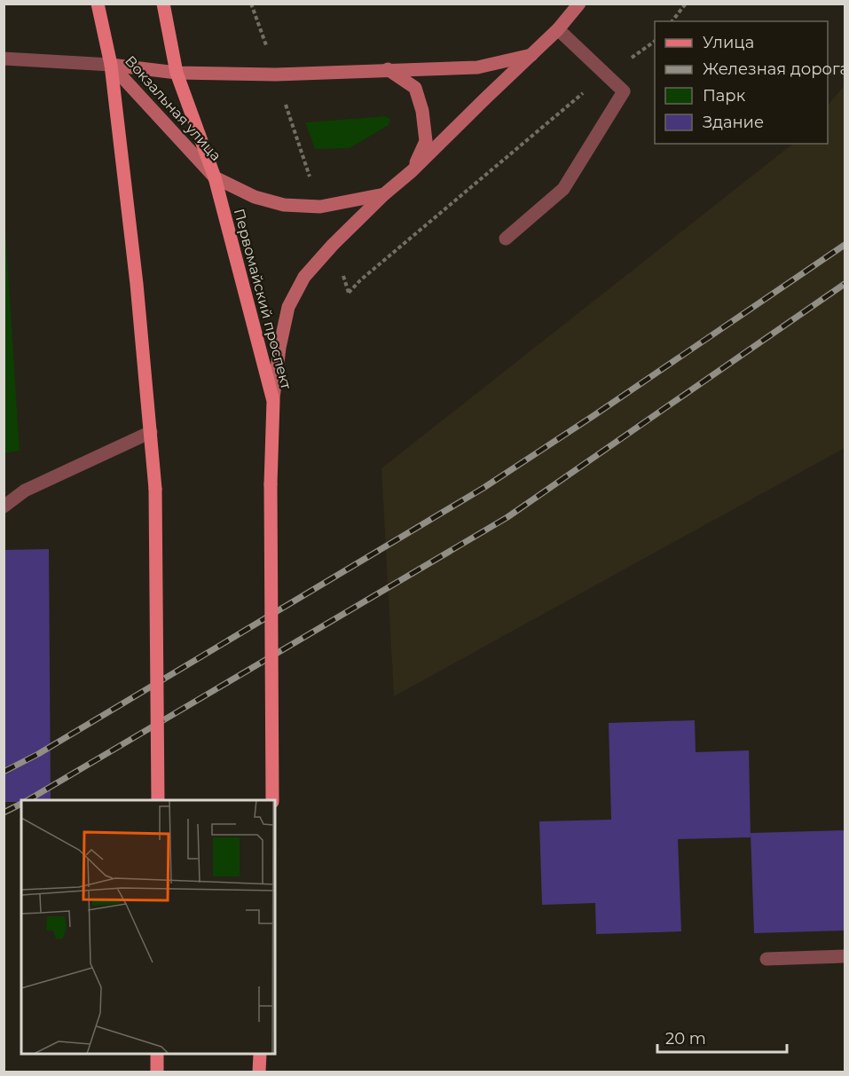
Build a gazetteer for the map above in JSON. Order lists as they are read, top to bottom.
{
  "streets": {
    "main road": ["Вокзальная улица", "Первомайский проспект"]
  },
  "crossings": [
    ["Вокзальная улица", "Первомайский проспект"]
  ],
  "legend": [
    "Улица",
    "Железная дорога",
    "Парк",
    "Здание"
  ],
  "scale_bar": "20 m"
}
